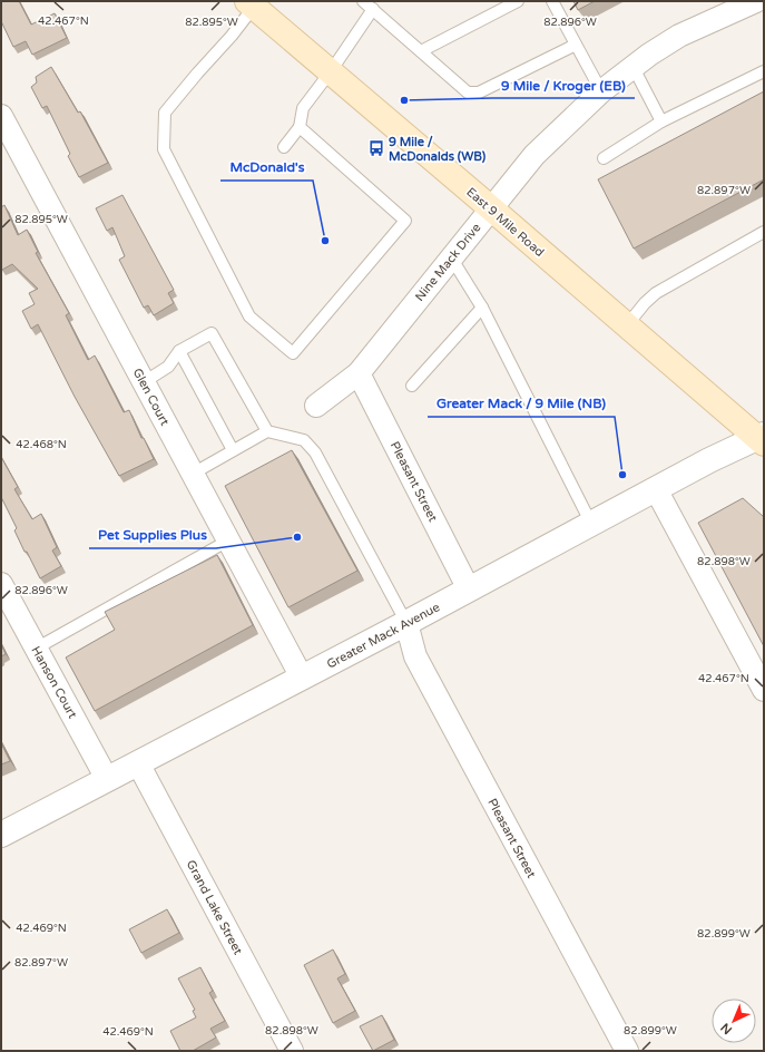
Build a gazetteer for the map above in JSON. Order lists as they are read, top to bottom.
{
  "streets": {
    "main road": ["East 9 Mile Road"],
    "street": [
      "Nine Mack Drive",
      "Glen Court",
      "Pleasant Street",
      "Greater Mack Avenue",
      "Hanson Court",
      "Grand Lake Street"
    ]
  },
  "crossings": [
    ["East 9 Mile Road", "Nine Mack Drive"],
    ["East 9 Mile Road", "Greater Mack Avenue"],
    ["Nine Mack Drive", "Pleasant Street"],
    ["Glen Court", "Greater Mack Avenue"],
    ["Pleasant Street", "Greater Mack Avenue"],
    ["Greater Mack Avenue", "Hanson Court"],
    ["Greater Mack Avenue", "Grand Lake Street"]
  ],
  "places": {
    "other": [
      "9 Mile / Kroger (EB)",
      "McDonald's",
      "Greater Mack / 9 Mile (NB)",
      "Pet Supplies Plus"
    ],
    "bus stop": ["9 Mile / McDonalds (WB)"]
  },
  "north": "bottom left",
  "coordinates": [
    "42.467°N",
    "82.895°W",
    "82.896°W",
    "82.897°W",
    "42.468°N",
    "82.898°W",
    "42.469°N",
    "82.899°W"
  ]
}
